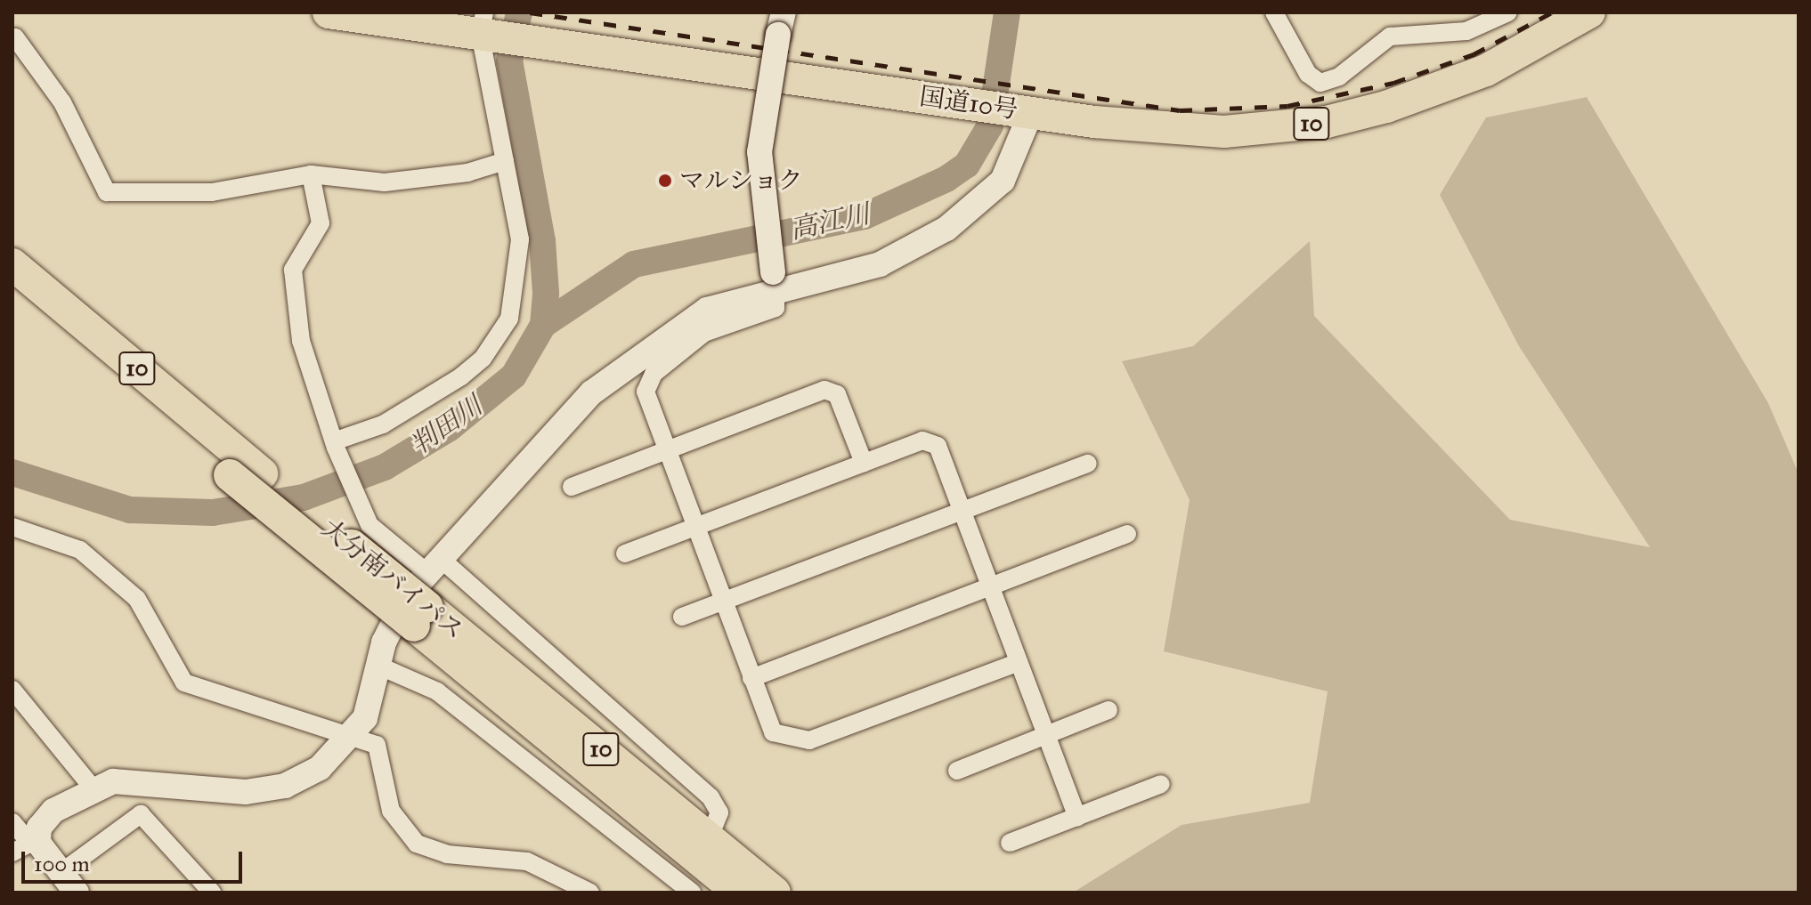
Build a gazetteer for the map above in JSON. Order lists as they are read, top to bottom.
{
  "streets": {
    "highway": ["国道10号", "10", "大分南バイパス"]
  },
  "water": ["高江川", "判田川"],
  "places": ["マルショク"],
  "scale_bar": "100 m"
}
